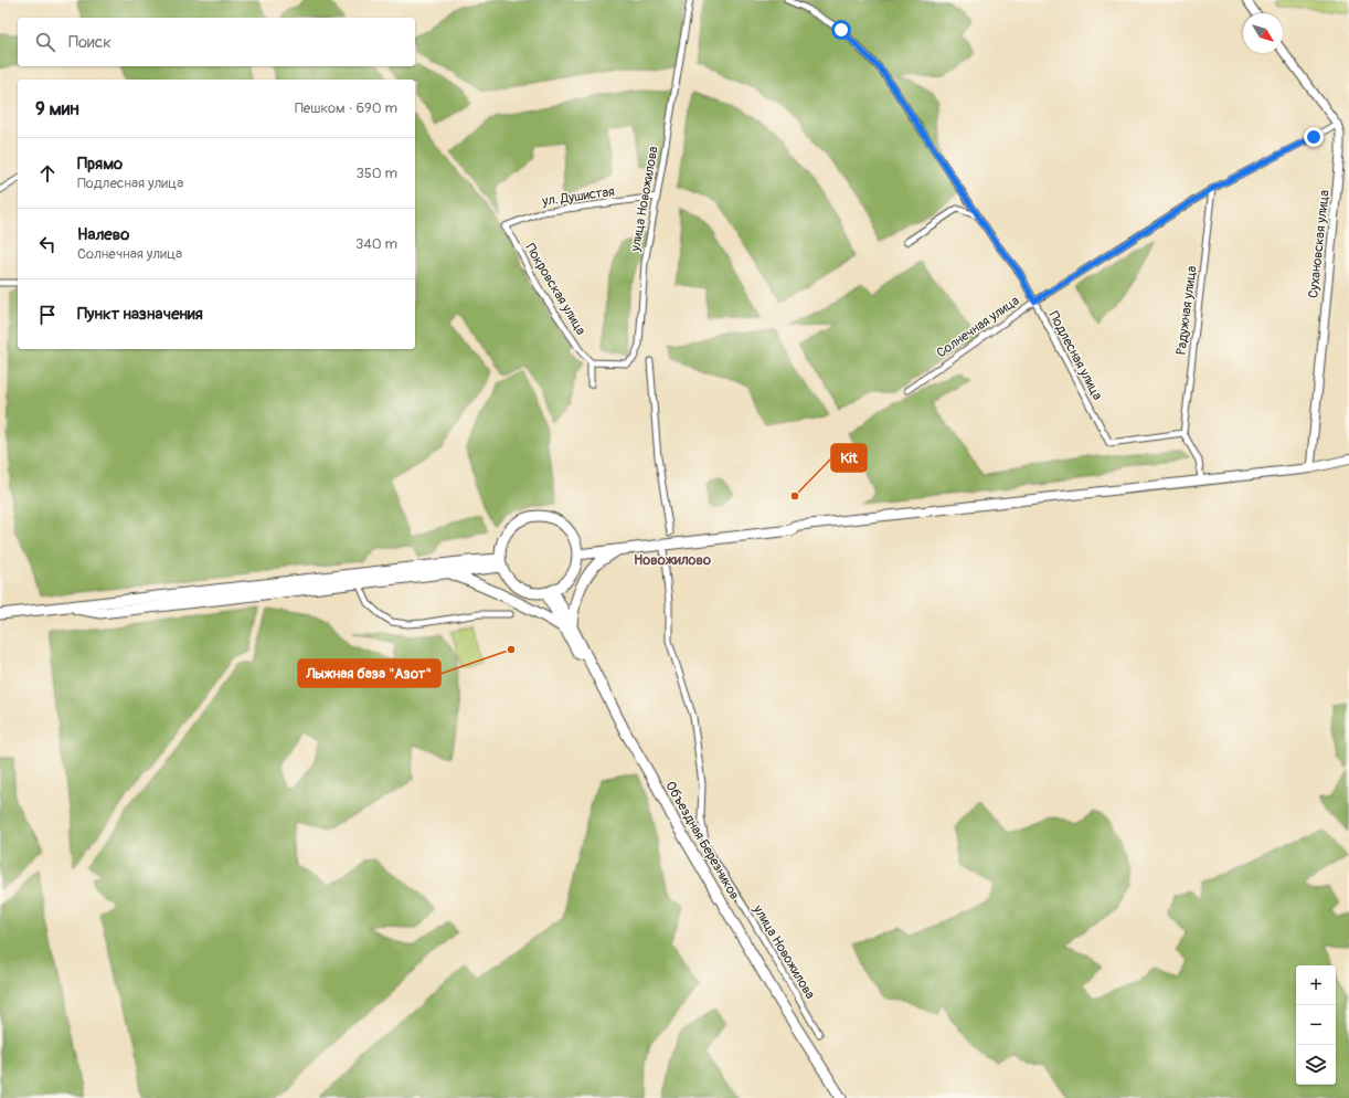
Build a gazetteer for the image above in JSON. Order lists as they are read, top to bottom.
{
  "streets": {
    "highway": ["Объездная Березников"],
    "street": [
      "ул. Душистая",
      "улица Новожилова",
      "Сухановская улица",
      "Покровская улица",
      "Радужная улица",
      "Солнечная улица",
      "Подлесная улица"
    ]
  },
  "crossings": [
    ["ул. Душистая", "улица Новожилова"],
    ["ул. Душистая", "Покровская улица"],
    ["улица Новожилова", "Покровская улица"],
    ["Сухановская улица", "Солнечная улица"],
    ["Радужная улица", "Солнечная улица"],
    ["Радужная улица", "Подлесная улица"],
    ["Солнечная улица", "Подлесная улица"]
  ],
  "districts": ["Новожилово"],
  "places": ["Kit", "Лыжная база \"Азот\""],
  "north": "bottom right",
  "page": {
    "search": "Поиск",
    "heading": ["9 мин", "Пешком · 690 m"],
    "list": [
      ["Прямо", "Подлесная улица", "350 m"],
      ["Налево", "Солнечная улица", "340 m"],
      "Пункт назначения"
    ],
    "map_buttons": ["+", "−"]
  }
}
